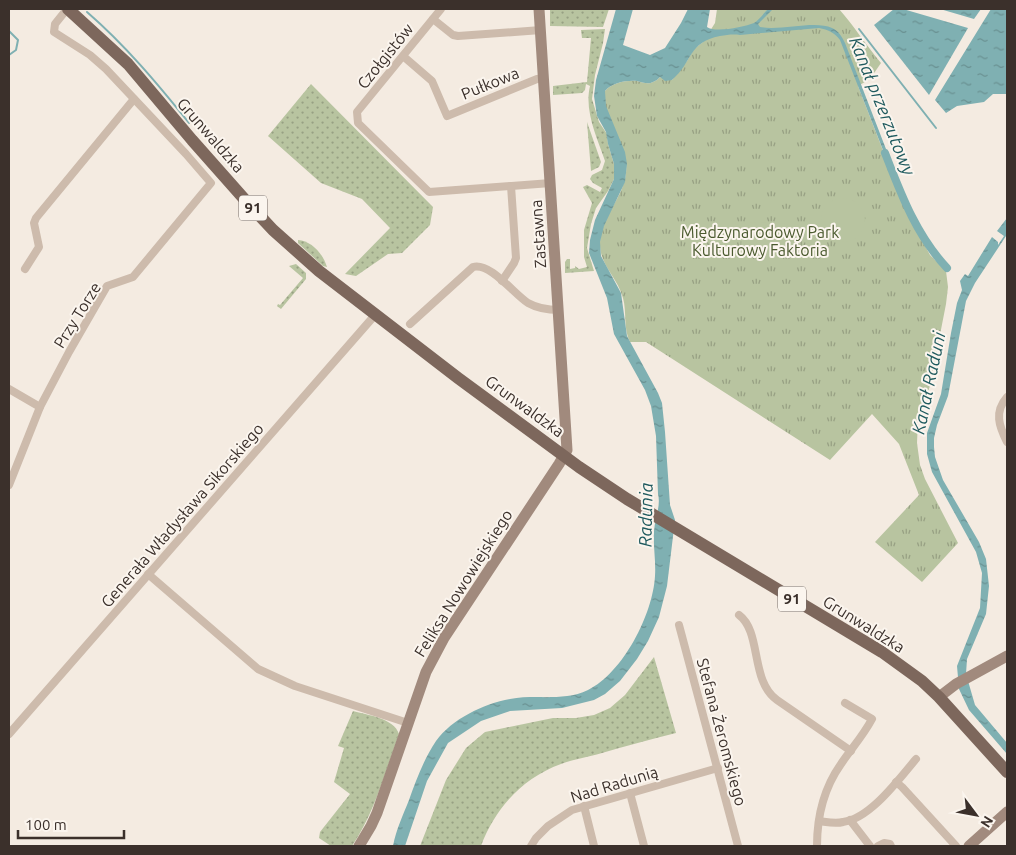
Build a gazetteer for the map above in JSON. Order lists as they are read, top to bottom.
{
  "streets": {
    "main road": ["Grunwaldzka", "91"],
    "street": [
      "Czołgistów",
      "Pułkowa",
      "Zastawna",
      "Przy Torze",
      "Generała Władysława Sikorskiego",
      "Feliksa Nowowiejskiego",
      "Stefana Żeromskiego",
      "Nad Radunią"
    ]
  },
  "crossings": [
    ["Czołgistów", "Pułkowa"],
    ["Pułkowa", "Zastawna"],
    ["Grunwaldzka", "Zastawna"],
    ["Grunwaldzka", "Przy Torze"],
    ["Grunwaldzka", "Generała Władysława Sikorskiego"],
    ["Grunwaldzka", "Feliksa Nowowiejskiego"],
    ["Zastawna", "Feliksa Nowowiejskiego"],
    ["Stefana Żeromskiego", "Nad Radunią"]
  ],
  "water": ["Kanał przerzutowy", "Kanał Raduni", "Radunia"],
  "parks": ["Międzynarodowy Park Kulturowy Faktoria"],
  "scale_bar": "100 m",
  "north": "bottom right"
}
